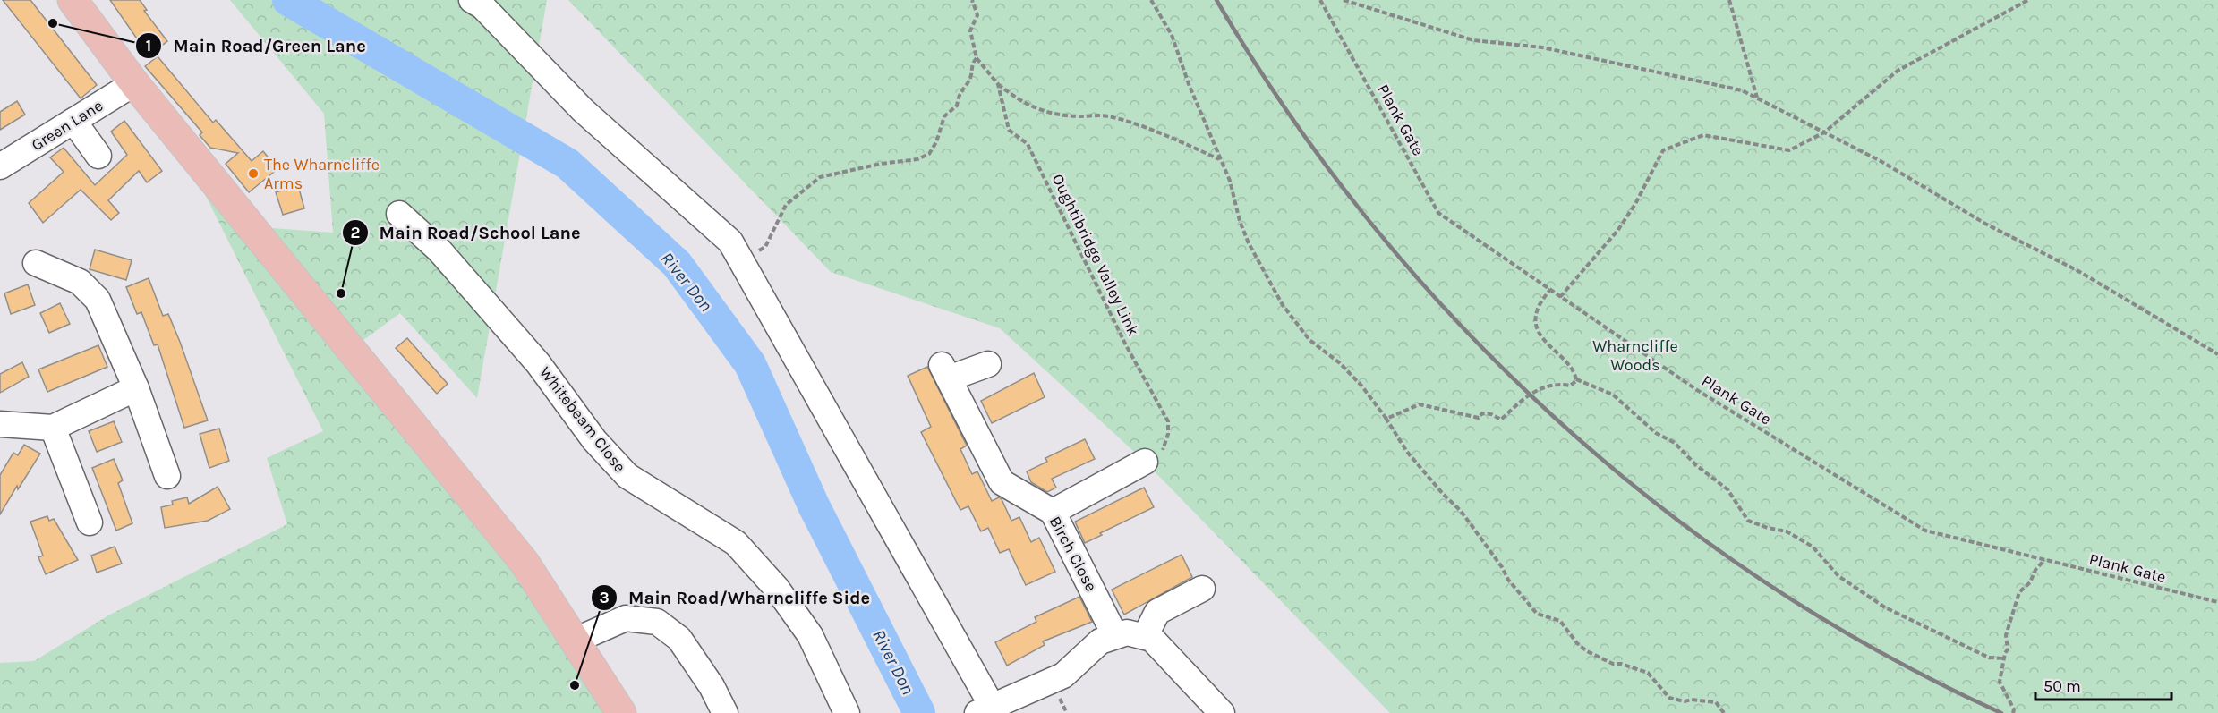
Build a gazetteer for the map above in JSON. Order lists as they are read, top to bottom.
{
  "streets": {
    "street": ["Green Lane", "Whitebeam Close", "Birch Close"],
    "path": ["Plank Gate", "Oughtibridge Valley Link"]
  },
  "water": ["River Don"],
  "parks": ["Wharncliffe Woods"],
  "places": [
    "Main Road/Green Lane",
    "The Wharncliffe Arms",
    "Main Road/School Lane",
    "Main Road/Wharncliffe Side"
  ],
  "scale_bar": "50 m"
}
